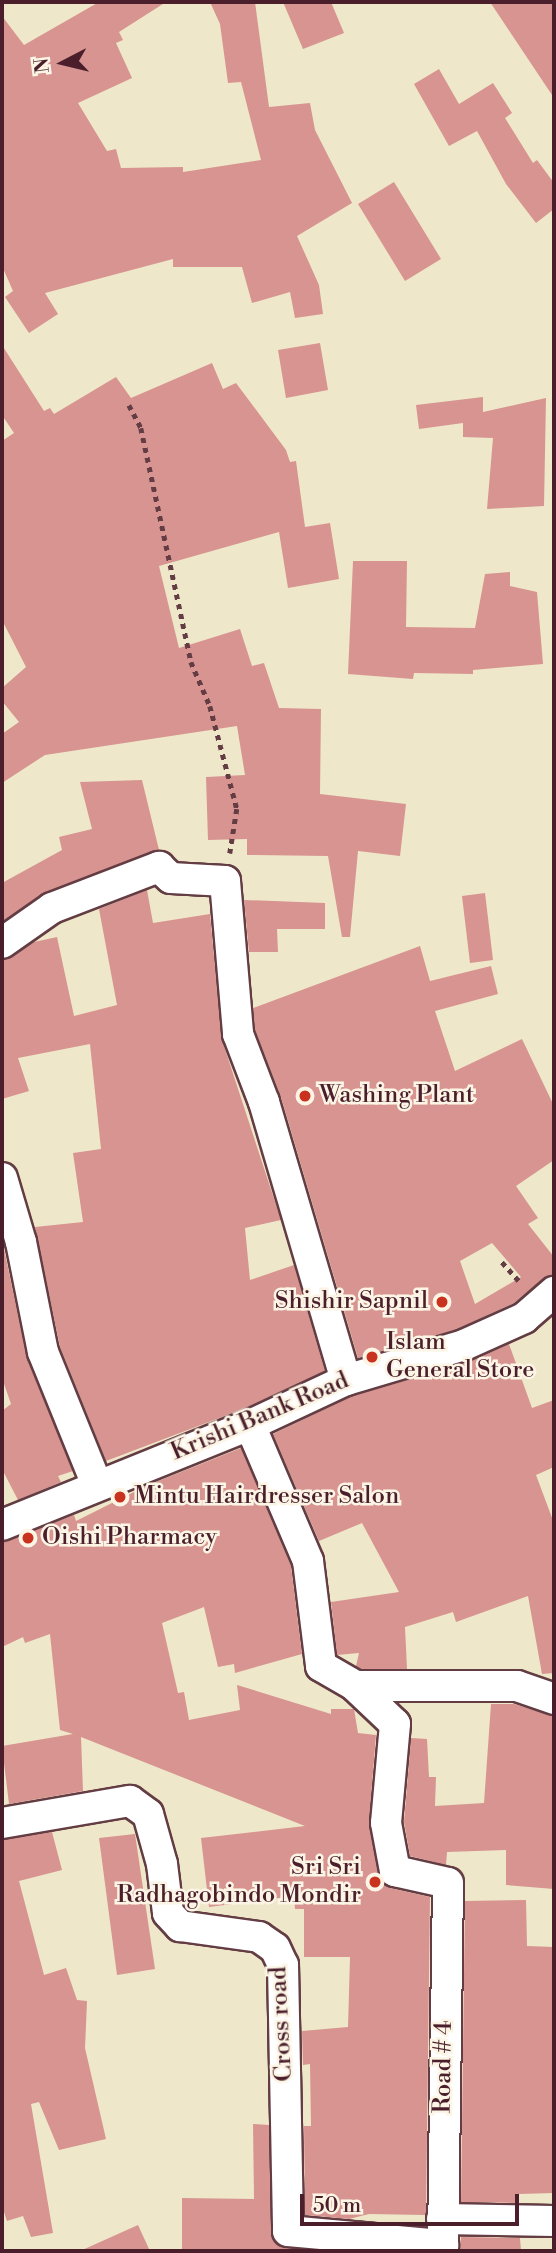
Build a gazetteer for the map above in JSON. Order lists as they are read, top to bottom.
{
  "streets": {
    "street": ["Krishi Bank Road", "Cross road", "Road # 4"]
  },
  "crossings": [
    ["Cross road", "Road # 4"]
  ],
  "places": [
    "Washing Plant",
    "Shishir Sapnil",
    "Islam General Store",
    "Mintu Hairdresser Salon",
    "Oishi Pharmacy",
    "Sri Sri Radhagobindo Mondir"
  ],
  "scale_bar": "50 m",
  "north": "left"
}
